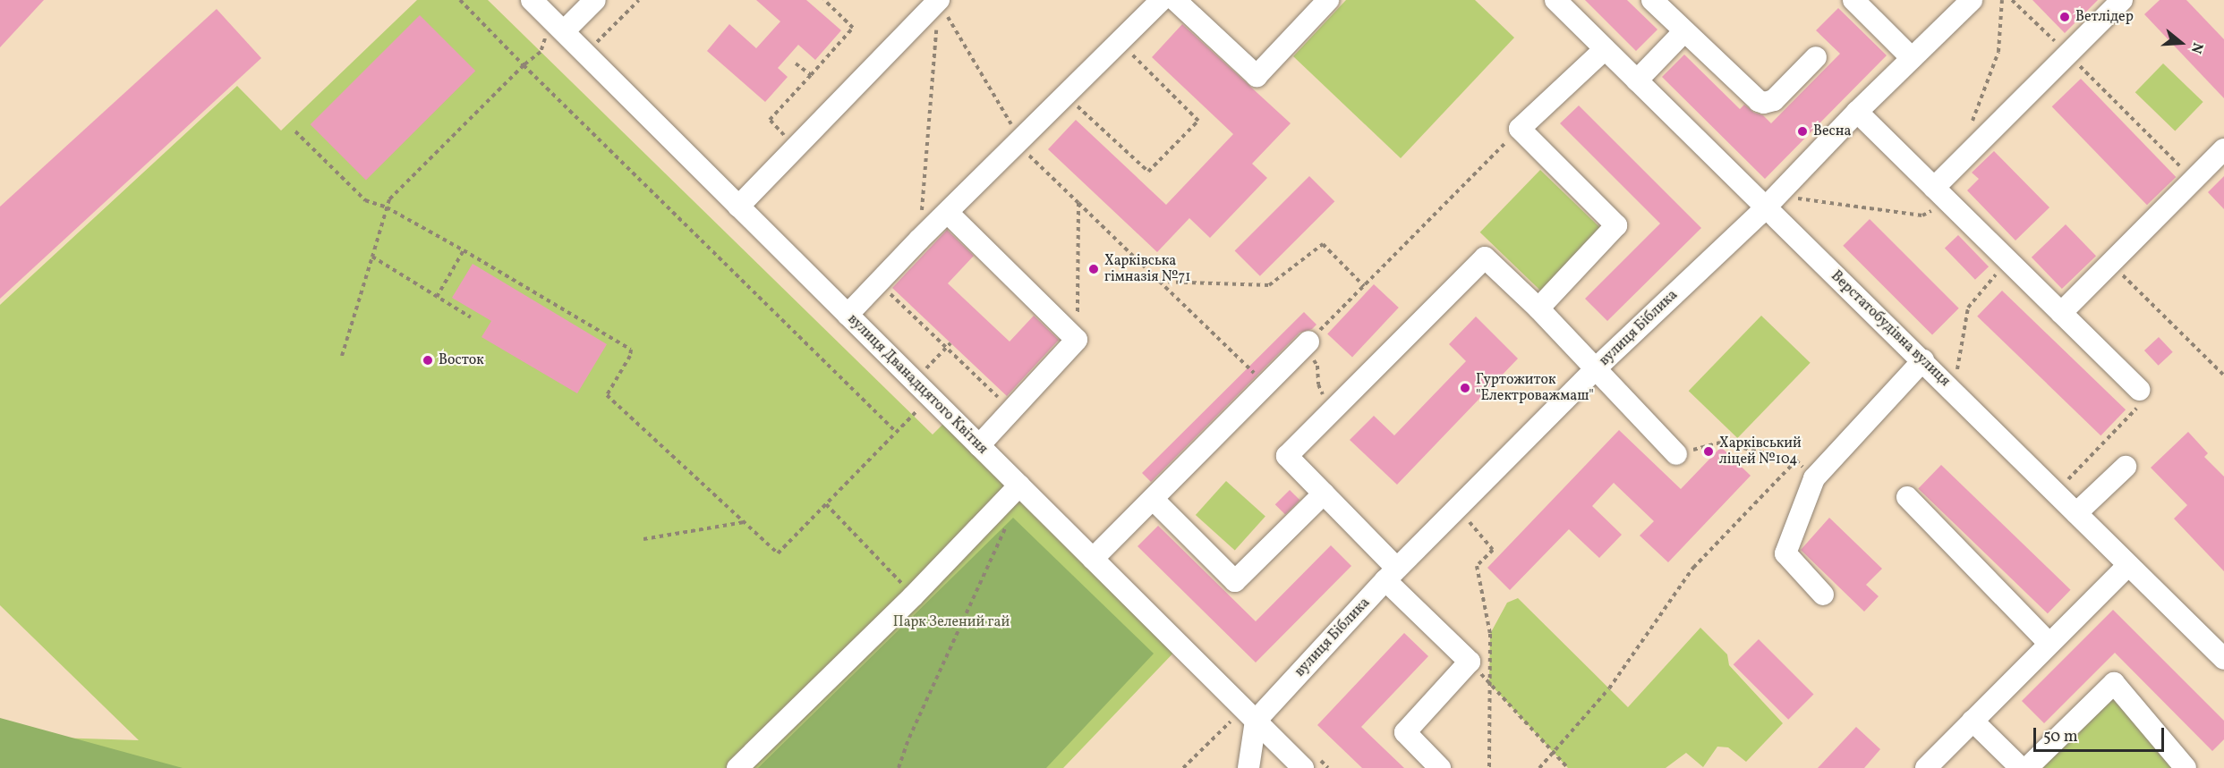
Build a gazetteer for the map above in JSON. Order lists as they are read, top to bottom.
{
  "streets": {
    "street": ["вулиця Біблика", "Верстатобудівна вулиця", "вулиця Дванадцятого Квітня"]
  },
  "crossings": [
    ["вулиця Біблика", "Верстатобудівна вулиця"],
    ["вулиця Біблика", "вулиця Дванадцятого Квітня"]
  ],
  "parks": ["Парк Зелений гай"],
  "places": [
    "Ветлідер",
    "Весна",
    "Харківська гімназія №71",
    "Восток",
    "Гуртожиток \"Електроважмаш\"",
    "Харківський ліцей №104"
  ],
  "scale_bar": "50 m",
  "north": "right"
}
